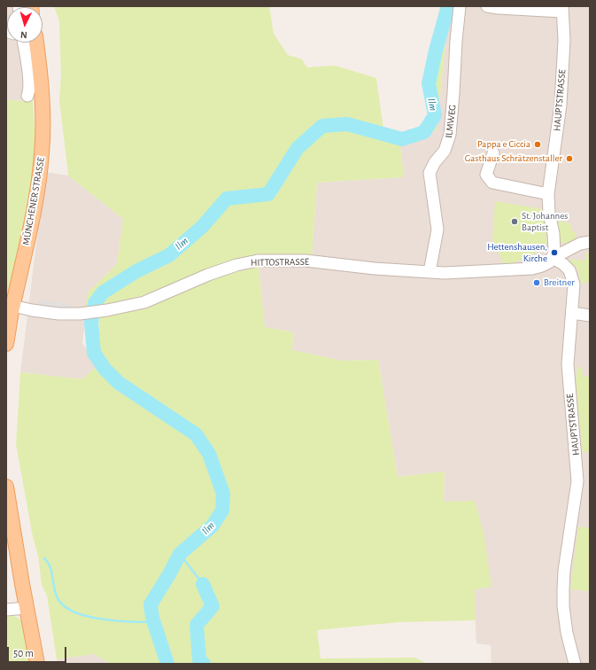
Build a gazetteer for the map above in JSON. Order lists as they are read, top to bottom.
{
  "streets": {
    "main road": ["MÜNCHENER STRASSE"],
    "street": ["HAUPTSTRASSE", "ILMWEG", "HITTOSTRASSE"]
  },
  "crossings": [
    ["HAUPTSTRASSE", "HITTOSTRASSE"],
    ["ILMWEG", "HITTOSTRASSE"],
    ["MÜNCHENER STRASSE", "HITTOSTRASSE"]
  ],
  "water": ["Ilm"],
  "places": [
    "Pappa e Ciccia",
    "Gasthaus Schrätzenstaller",
    "St. Johannes Baptist",
    "Hettenshausen, Kirche",
    "Breitner"
  ],
  "scale_bar": "50 m",
  "north": "bottom"
}
